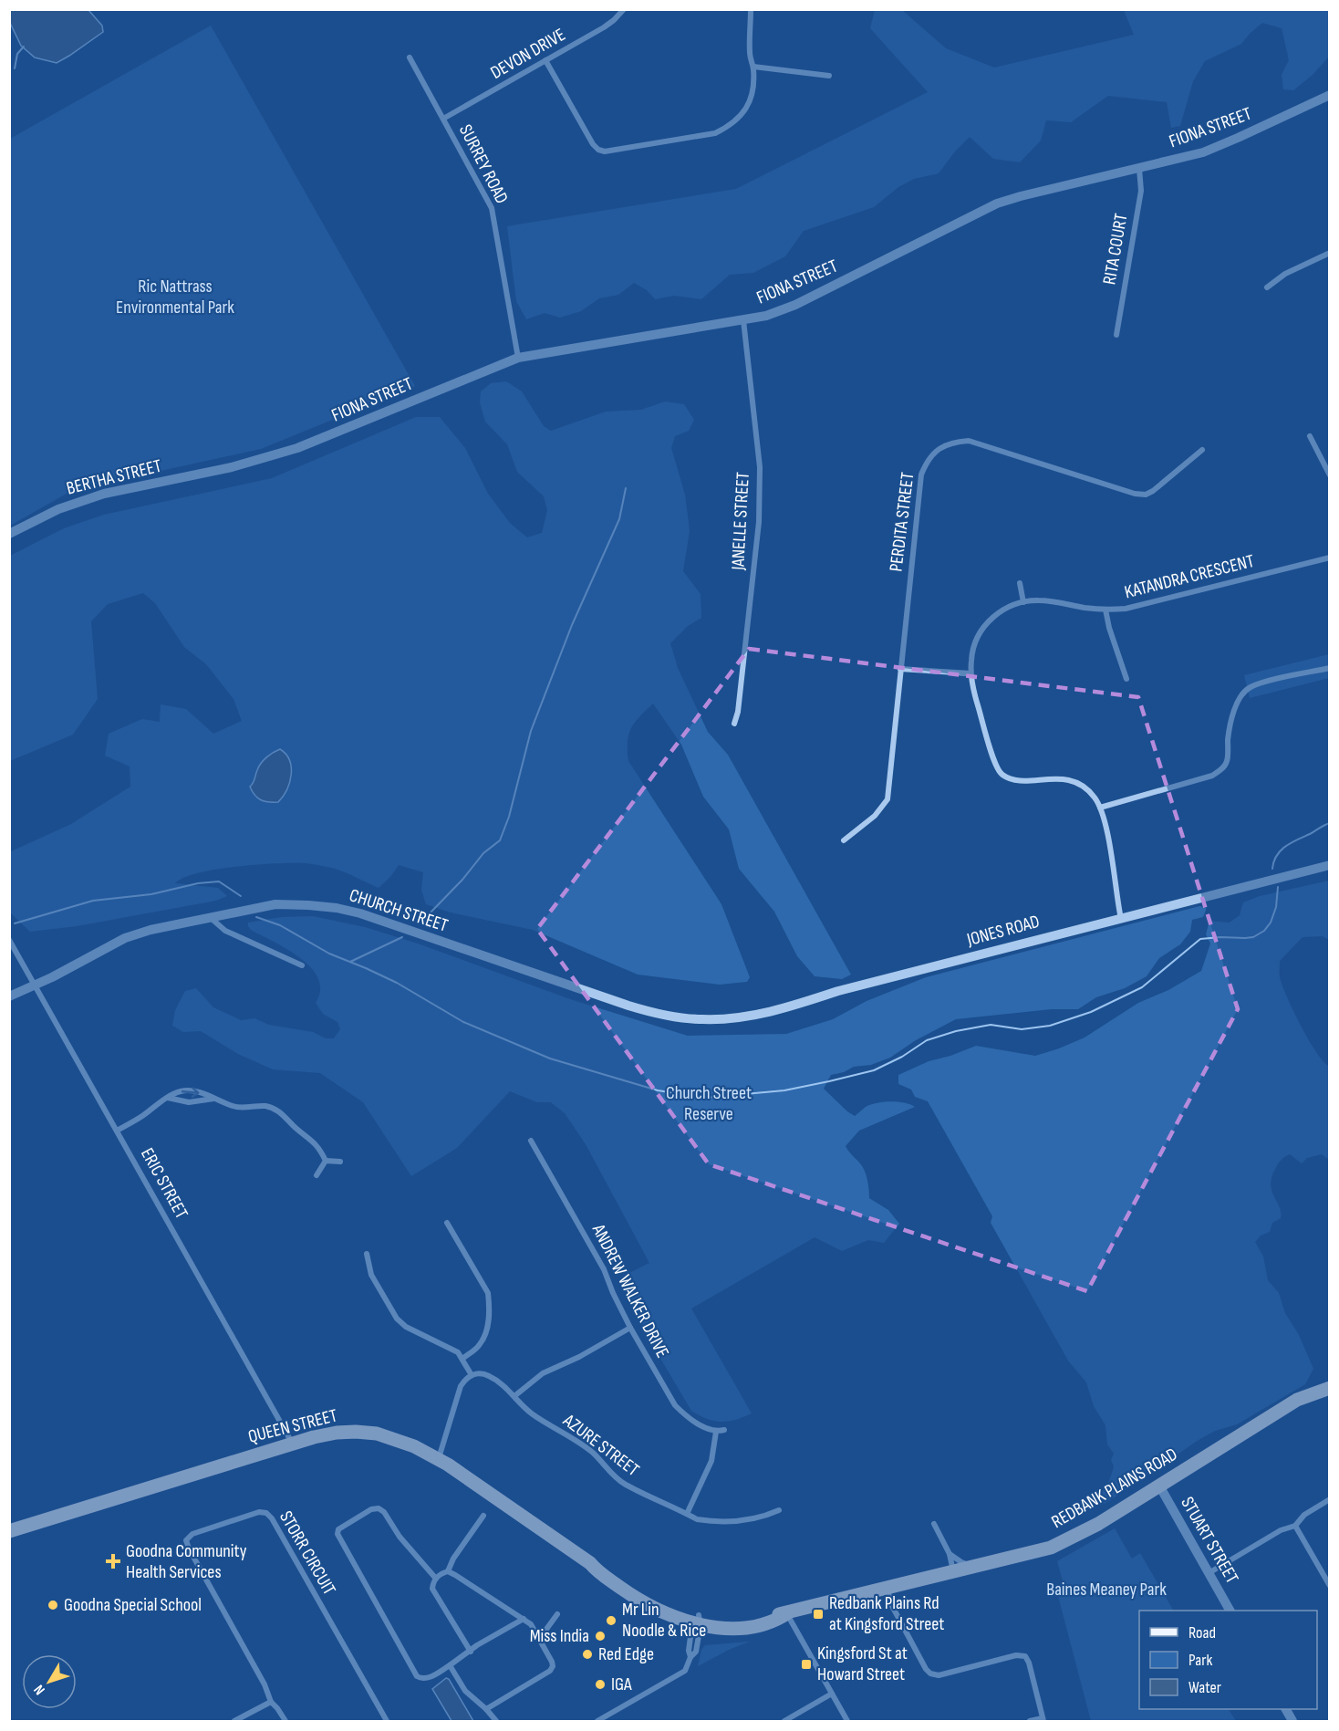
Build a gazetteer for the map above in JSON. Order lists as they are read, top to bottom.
{
  "streets": {
    "main road": ["QUEEN STREET", "REDBANK PLAINS ROAD"],
    "street": [
      "DEVON DRIVE",
      "FIONA STREET",
      "SURREY ROAD",
      "RITA COURT",
      "BERTHA STREET",
      "JANELLE STREET",
      "PERDITA STREET",
      "KATANDRA CRESCENT",
      "CHURCH STREET",
      "JONES ROAD",
      "ERIC STREET",
      "ANDREW WALKER DRIVE",
      "AZURE STREET",
      "STUART STREET",
      "STORR CIRCUIT"
    ]
  },
  "crossings": [
    ["DEVON DRIVE", "SURREY ROAD"],
    ["FIONA STREET", "SURREY ROAD"],
    ["FIONA STREET", "RITA COURT"],
    ["FIONA STREET", "BERTHA STREET"],
    ["FIONA STREET", "JANELLE STREET"],
    ["KATANDRA CRESCENT", "JONES ROAD"],
    ["CHURCH STREET", "JONES ROAD"],
    ["CHURCH STREET", "ERIC STREET"],
    ["ERIC STREET", "QUEEN STREET"],
    ["QUEEN STREET", "REDBANK PLAINS ROAD"],
    ["REDBANK PLAINS ROAD", "STUART STREET"]
  ],
  "parks": ["Ric Nattrass Environmental Park", "Church Street Reserve", "Baines Meaney Park"],
  "places": {
    "health": ["Goodna Community Health Services"],
    "other": [
      "Goodna Special School",
      "Mr Lin Noodle & Rice",
      "Miss India",
      "Red Edge",
      "IGA"
    ],
    "transit": ["Redbank Plains Rd at Kingsford Street", "Kingsford St at Howard Street"]
  },
  "legend": ["Road", "Park", "Water"],
  "north": "bottom left"
}
